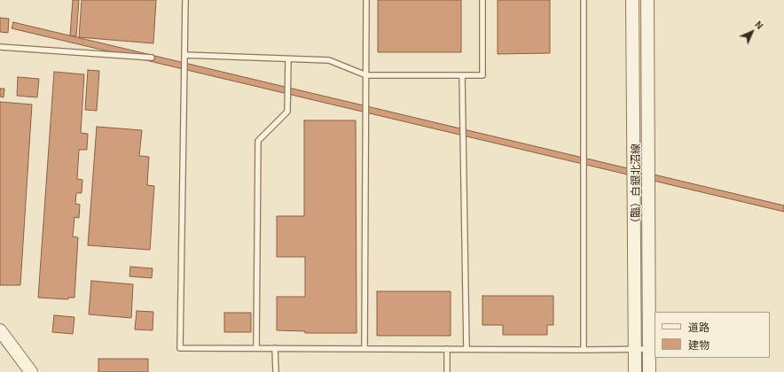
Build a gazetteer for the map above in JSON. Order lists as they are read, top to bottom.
{
  "streets": {
    "street": ["（臨）白銀北沼線"]
  },
  "legend": ["道路", "建物"],
  "north": "top right"
}
